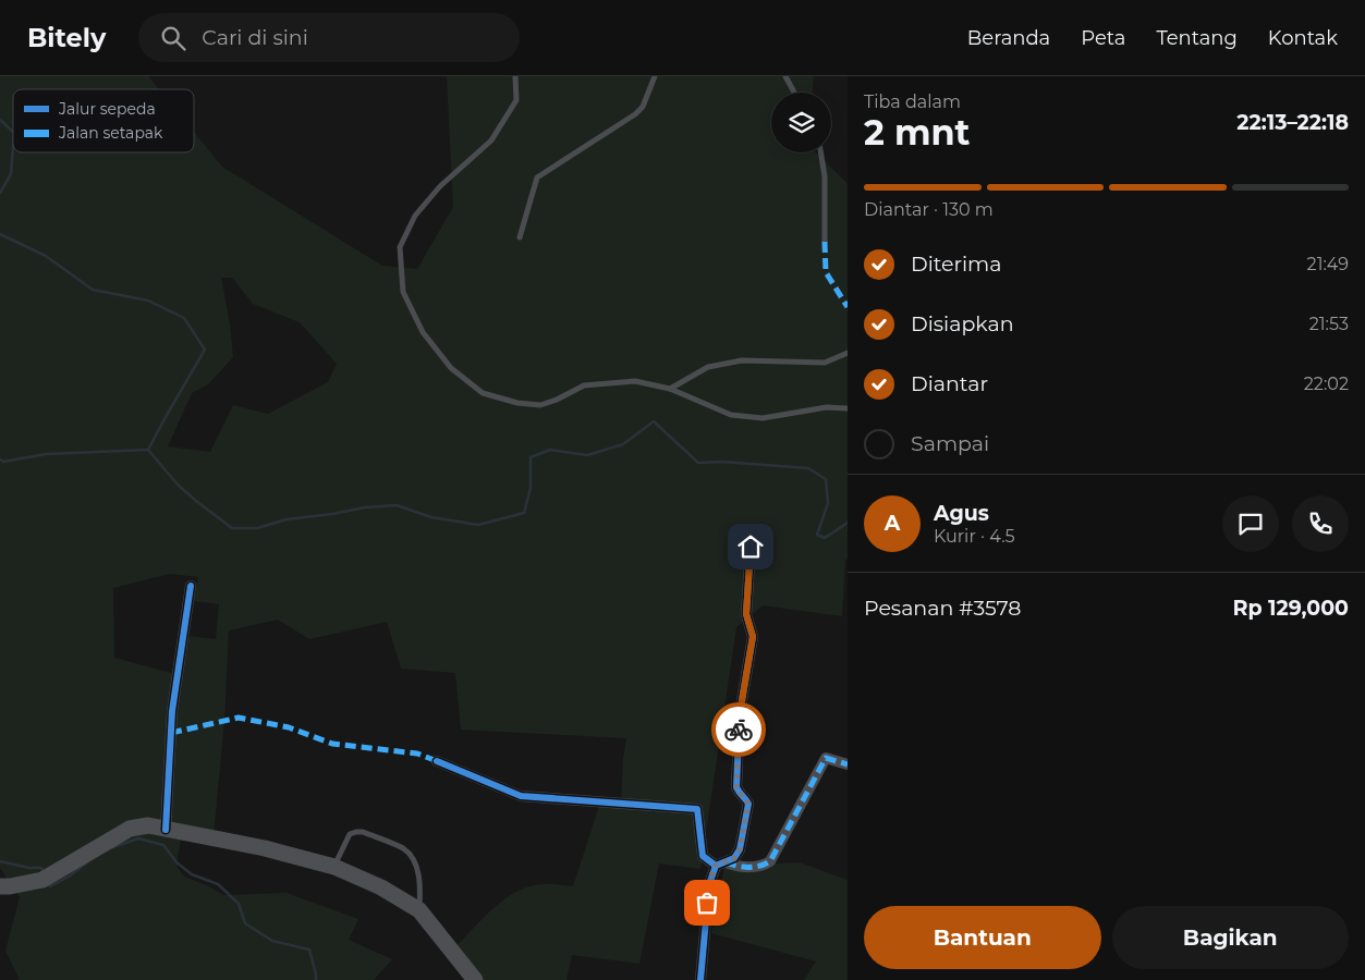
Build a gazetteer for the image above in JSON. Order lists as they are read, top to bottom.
{
  "legend": ["Jalur sepeda", "Jalan setapak"],
  "page": {
    "header": "Bitely",
    "search": "Cari di sini",
    "nav": [
      "Beranda",
      "Peta",
      "Tentang",
      "Kontak"
    ],
    "heading": ["2 mnt", "Tiba dalam", "22:13–22:18"],
    "panel": [
      "Agus",
      "Kurir · 4.5",
      "Pesanan #3578",
      "Rp 129,000"
    ],
    "bar": "Diantar · 130 m",
    "list": [
      ["Diterima", "21:49"],
      ["Disiapkan", "21:53"],
      ["Diantar", "22:02"],
      "Sampai"
    ],
    "round": "A",
    "buttons": ["Bantuan", "Bagikan"]
  }
}
